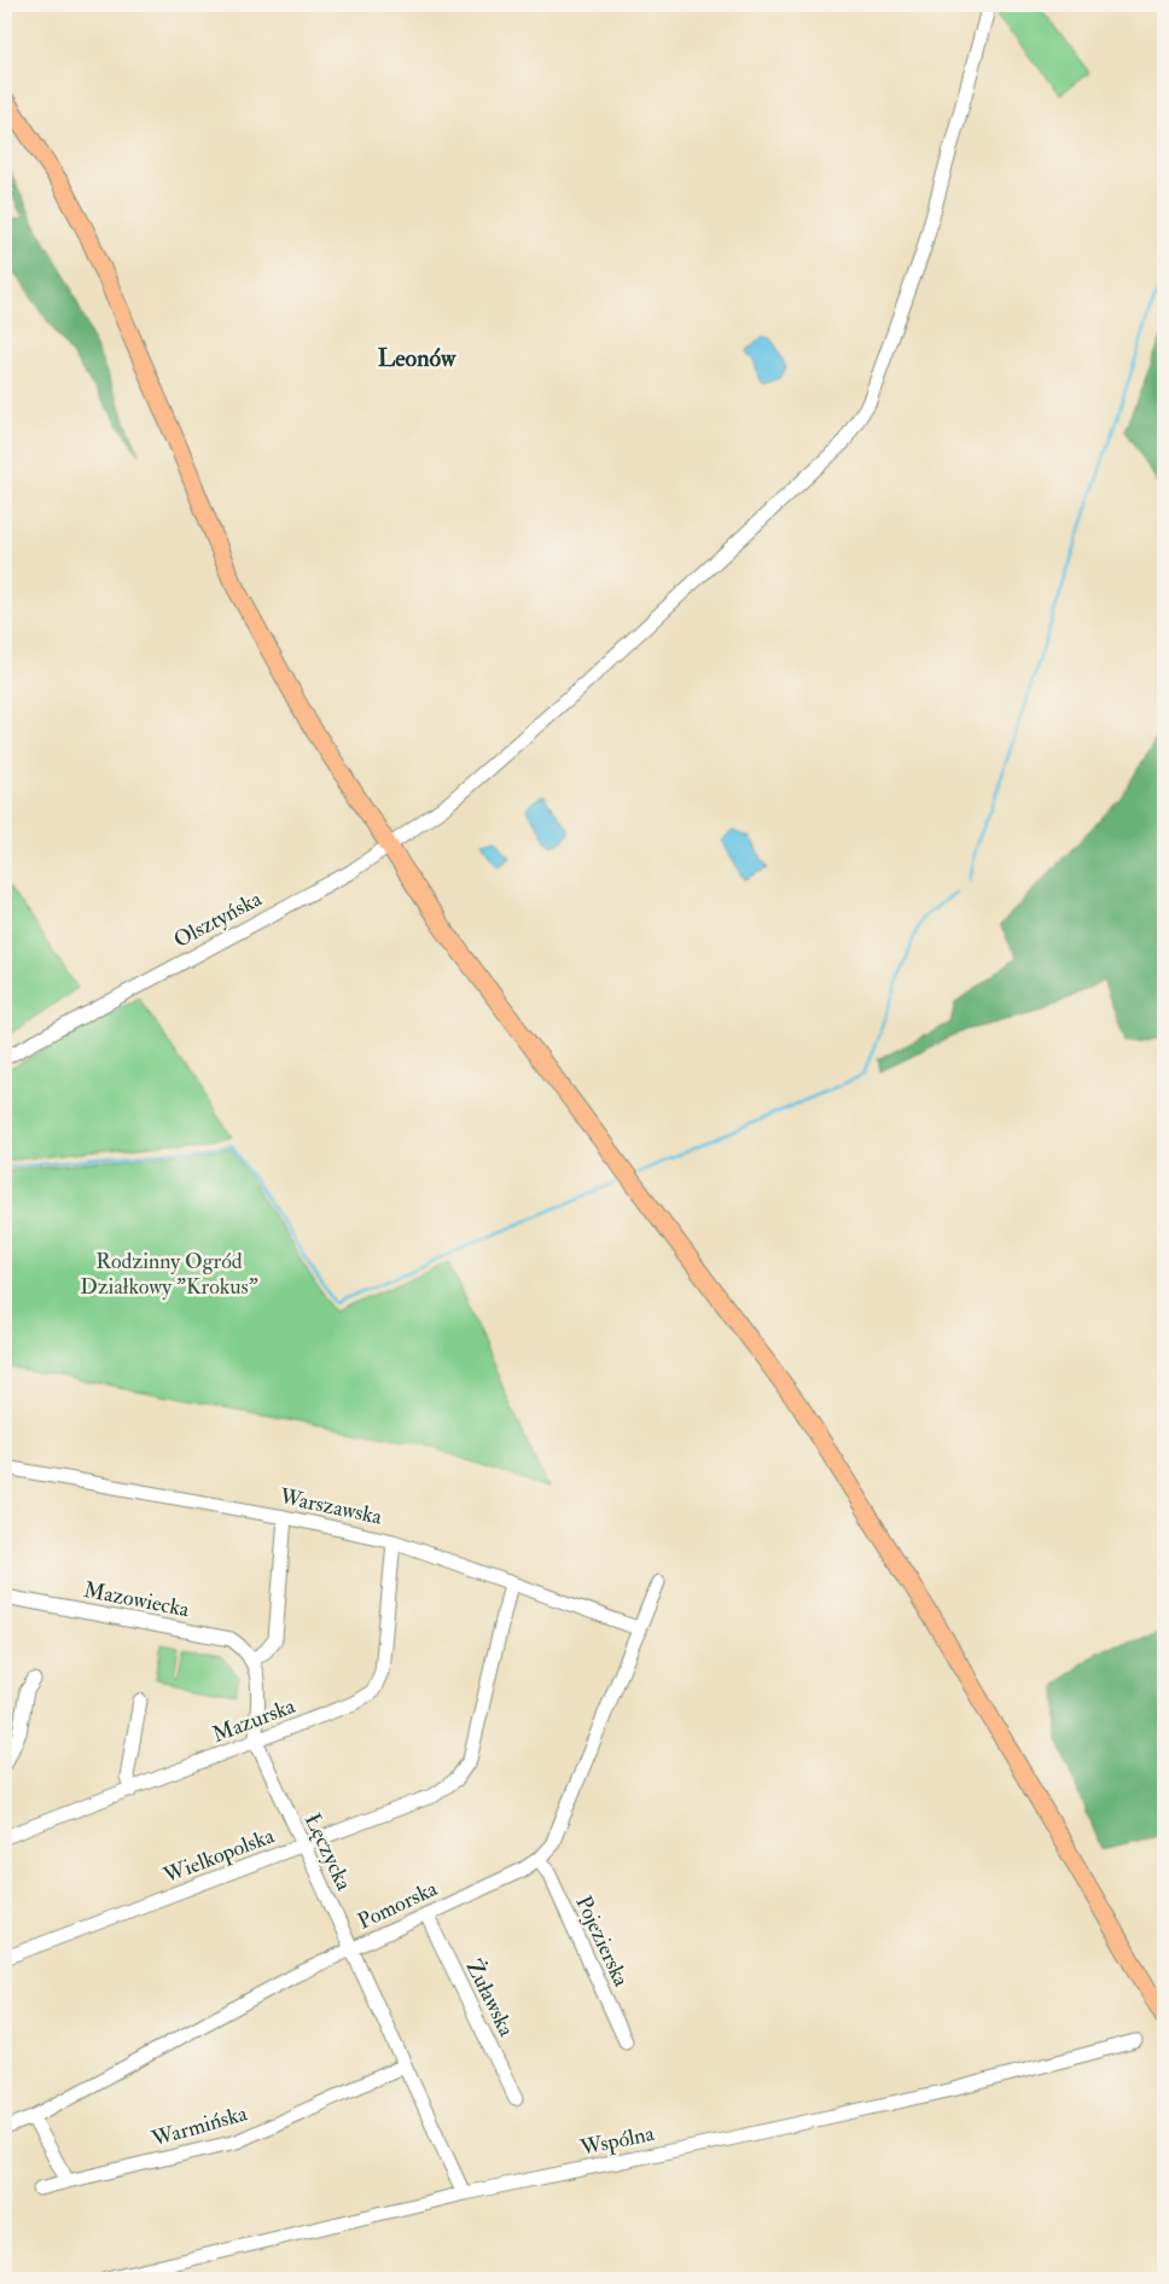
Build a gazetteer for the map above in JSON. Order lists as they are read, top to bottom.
{
  "streets": {
    "street": [
      "Olsztyńska",
      "Warszawska",
      "Mazowiecka",
      "Mazurska",
      "Łęczycka",
      "Wielkopolska",
      "Pomorska",
      "Pojezierska",
      "Żuławska",
      "Warmińska",
      "Wspólna"
    ]
  },
  "crossings": [
    ["Warszawska", "Mazurska"],
    ["Warszawska", "Wielkopolska"],
    ["Warszawska", "Pomorska"],
    ["Mazowiecka", "Łęczycka"],
    ["Mazurska", "Łęczycka"],
    ["Łęczycka", "Wielkopolska"],
    ["Łęczycka", "Pomorska"],
    ["Łęczycka", "Warmińska"],
    ["Łęczycka", "Wspólna"],
    ["Pomorska", "Pojezierska"],
    ["Pomorska", "Żuławska"]
  ],
  "districts": ["Leonów"],
  "parks": ["Rodzinny Ogród Działkowy \"Krokus\""]
}
